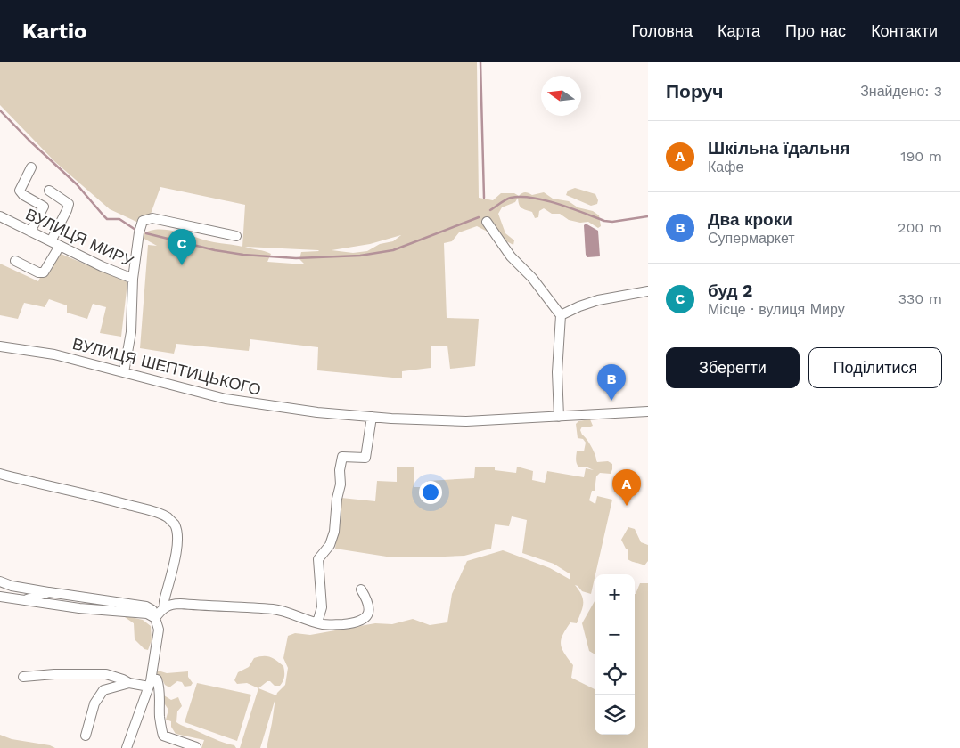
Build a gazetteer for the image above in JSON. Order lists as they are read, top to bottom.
{
  "streets": {
    "street": ["ВУЛИЦЯ МИРУ", "ВУЛИЦЯ ШЕПТИЦЬКОГО"]
  },
  "crossings": [
    ["ВУЛИЦЯ МИРУ", "ВУЛИЦЯ ШЕПТИЦЬКОГО"]
  ],
  "north": "left",
  "page": {
    "header": "Kartio",
    "nav": [
      "Головна",
      "Карта",
      "Про нас",
      "Контакти"
    ],
    "heading": ["Поруч", "Знайдено: 3"],
    "list": [
      {
        "mark": "A",
        "name": "Шкільна їдальня",
        "note": "Кафе",
        "value": "190 m"
      },
      {
        "mark": "B",
        "name": "Два кроки",
        "note": "Супермаркет",
        "value": "200 m"
      },
      {
        "mark": "C",
        "name": "буд 2",
        "note": "Місце · вулиця Миру",
        "value": "330 m"
      }
    ],
    "pins": ["C", "B", "A"],
    "buttons": ["Зберегти", "Поділитися"],
    "map_buttons": ["+", "−"]
  }
}
